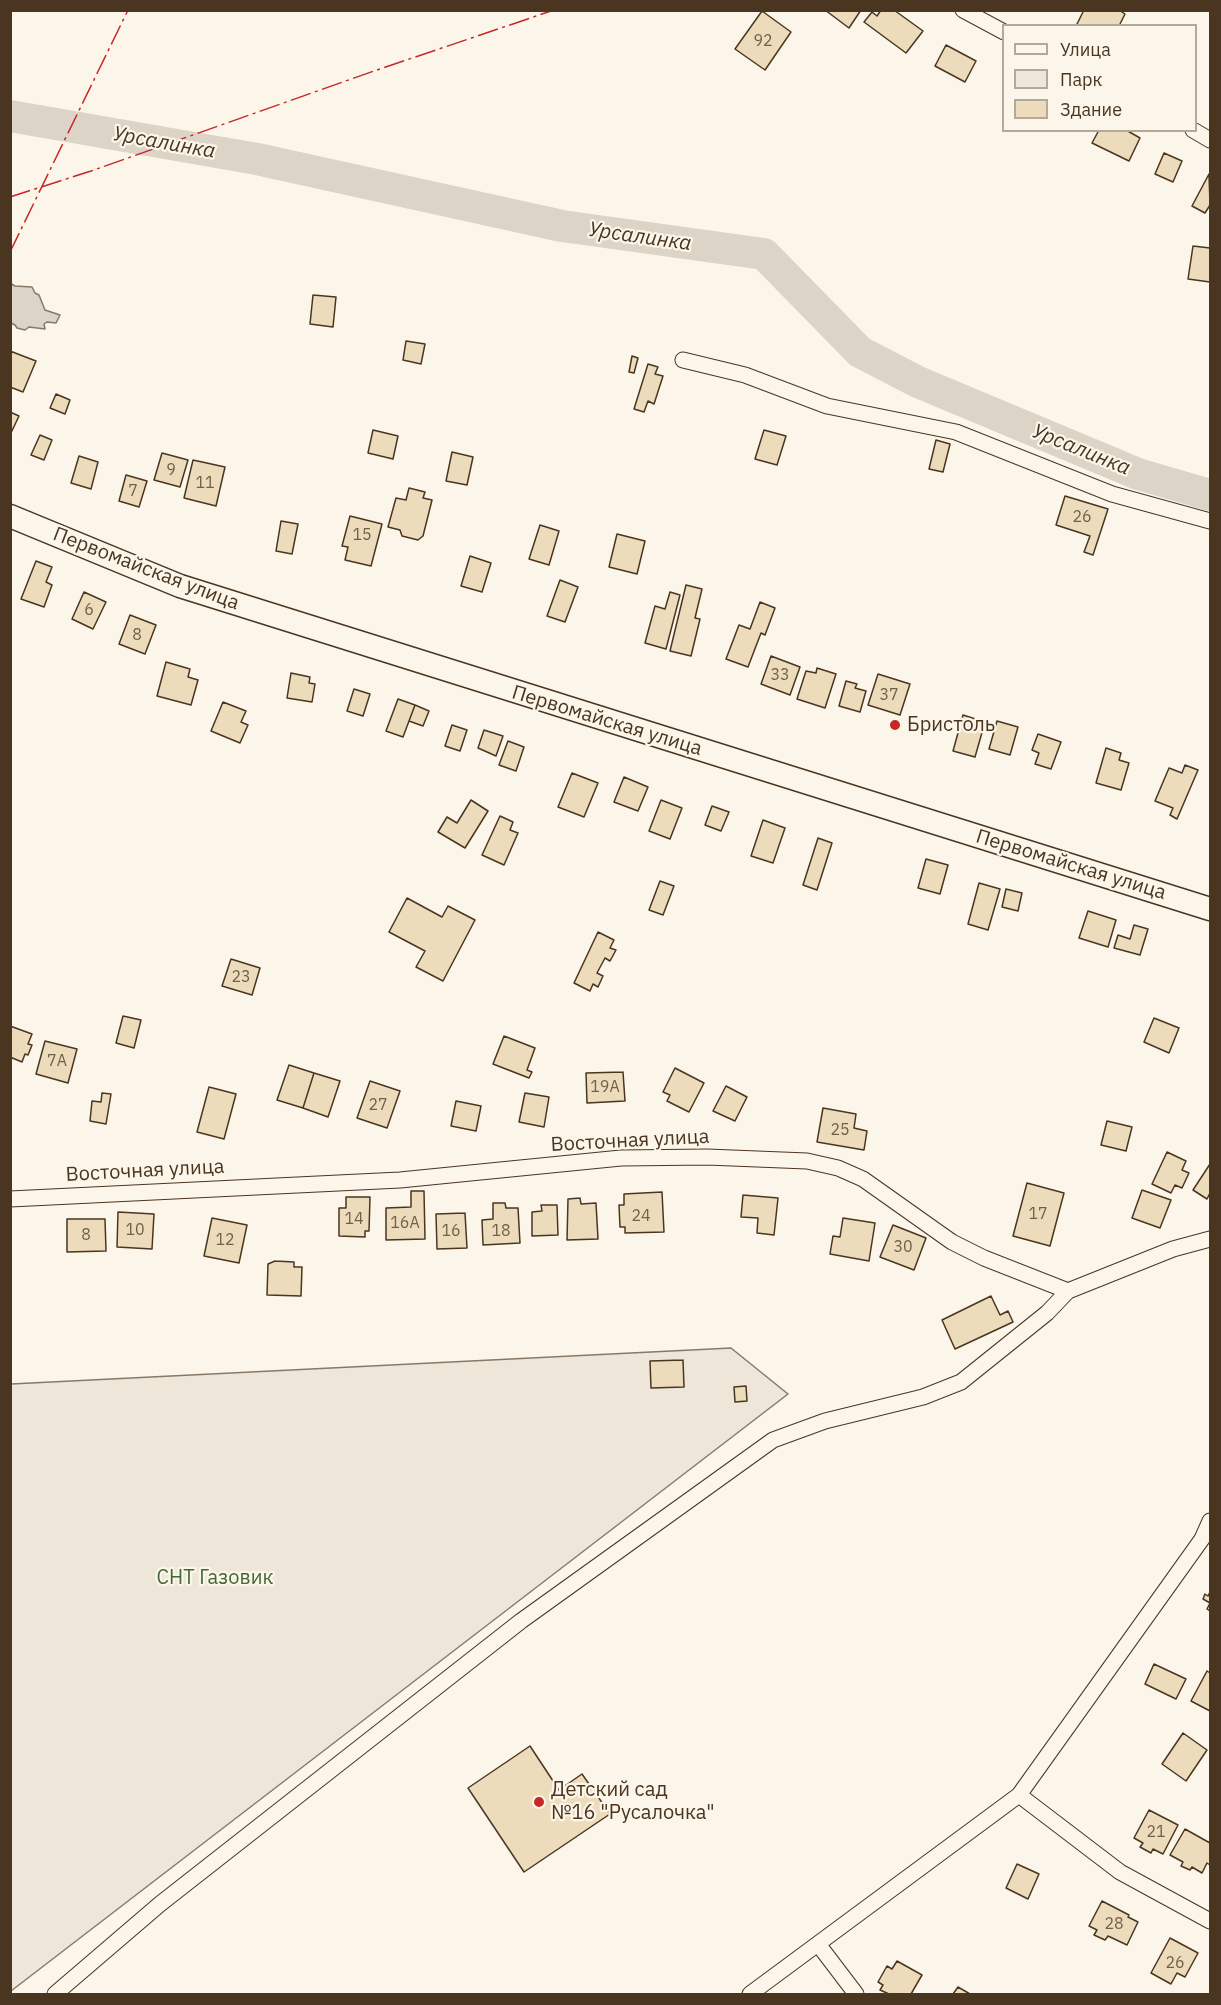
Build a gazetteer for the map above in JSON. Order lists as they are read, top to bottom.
{
  "streets": {
    "main road": ["Первомайская улица"],
    "street": ["Восточная улица"]
  },
  "water": ["Урсалинка"],
  "parks": ["СНТ Газовик"],
  "places": ["Бристоль", "Детский сад №16 \"Русалочка\""],
  "house_numbers": [
    "92",
    "9",
    "11",
    "7",
    "26",
    "15",
    "6",
    "8",
    "33",
    "37",
    "23",
    "7А",
    "19А",
    "27",
    "25",
    "17",
    "24",
    "14",
    "16А",
    "10",
    "16",
    "18",
    "8",
    "12",
    "30",
    "21",
    "28",
    "26"
  ],
  "legend": ["Улица", "Парк", "Здание"]
}
